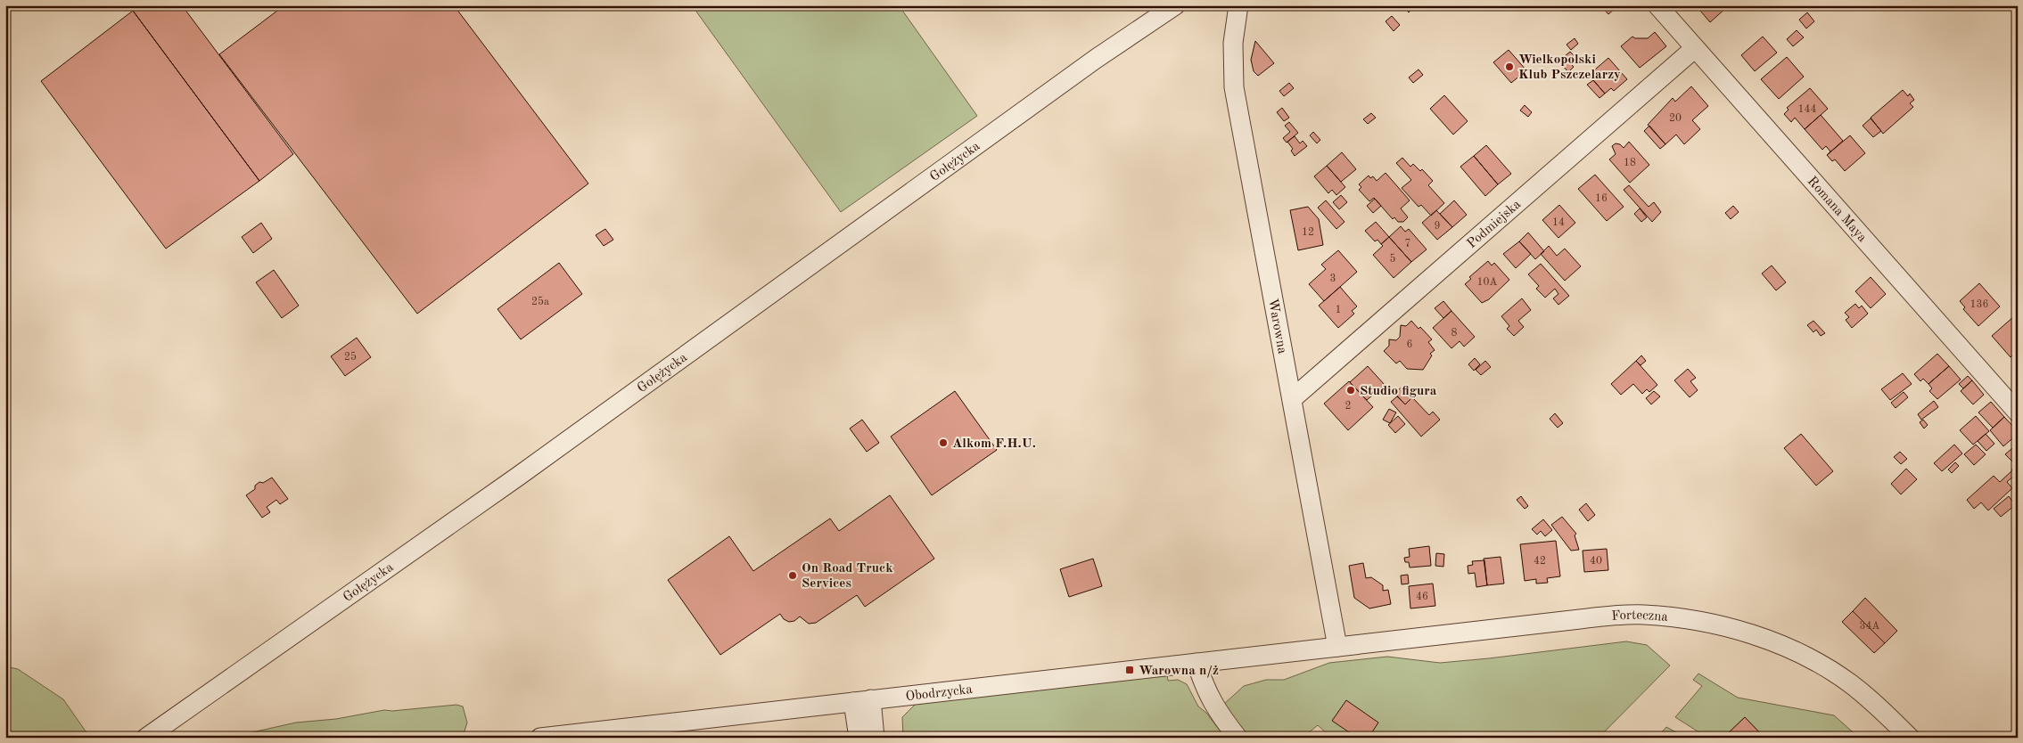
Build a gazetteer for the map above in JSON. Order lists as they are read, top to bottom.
{
  "streets": {
    "street": [
      "Gołężycka",
      "Romana Maya",
      "Podmiejska",
      "Warowna",
      "Forteczna",
      "Obodrzycka"
    ]
  },
  "crossings": [
    ["Romana Maya", "Podmiejska"],
    ["Podmiejska", "Warowna"],
    ["Warowna", "Forteczna"],
    ["Warowna", "Obodrzycka"],
    ["Forteczna", "Obodrzycka"]
  ],
  "places": {
    "other": [
      "Wielkopolski Klub Pszczelarzy",
      "Studio figura",
      "Alkom F.H.U.",
      "On Road Truck Services"
    ],
    "transit": ["Warowna n/ż"]
  },
  "house_numbers": [
    "144",
    "20",
    "18",
    "16",
    "14",
    "9",
    "12",
    "7",
    "5",
    "3",
    "10A",
    "25a",
    "136",
    "1",
    "8",
    "6",
    "25",
    "2",
    "42",
    "40",
    "46",
    "34A"
  ]
}
